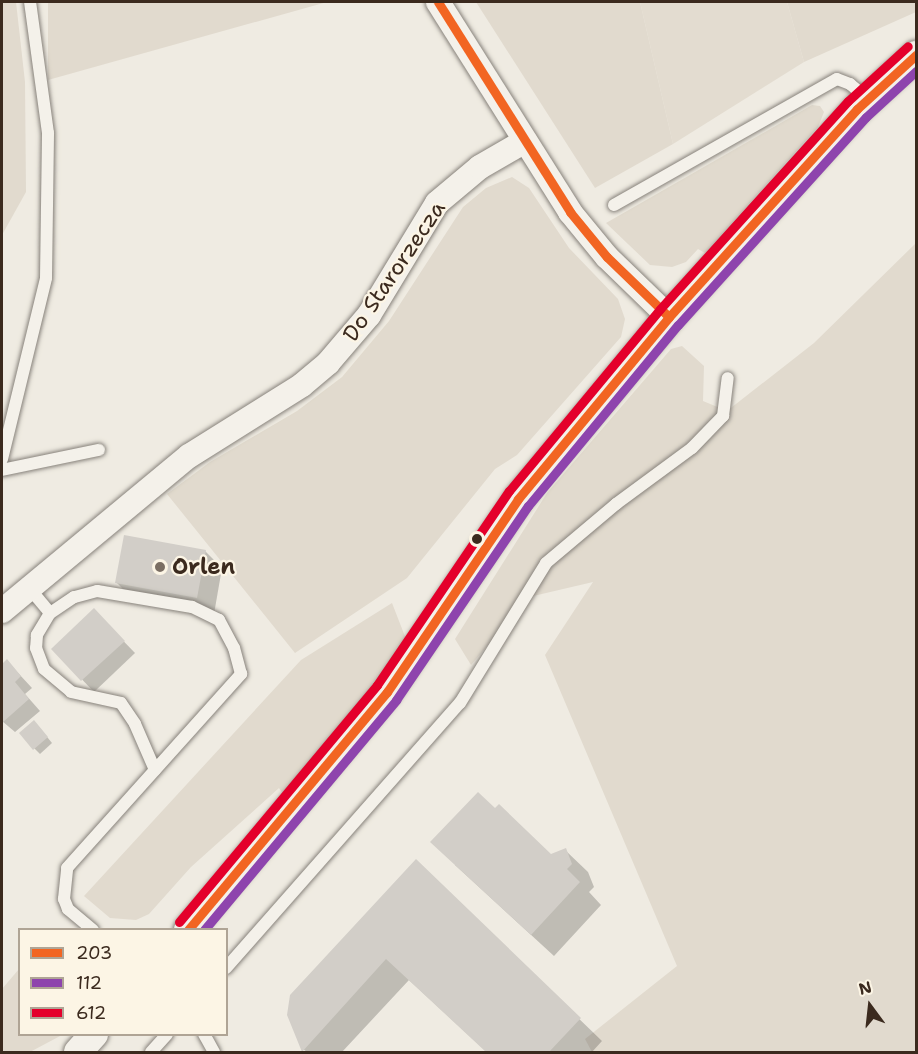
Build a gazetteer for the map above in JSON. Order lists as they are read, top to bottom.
{
  "streets": {
    "street": ["Do Starorzecza"]
  },
  "places": ["Orlen"],
  "lines": ["transit line 203", "transit line 612", "transit line 112"],
  "legend": ["203", "112", "612"],
  "north": "top"
}
